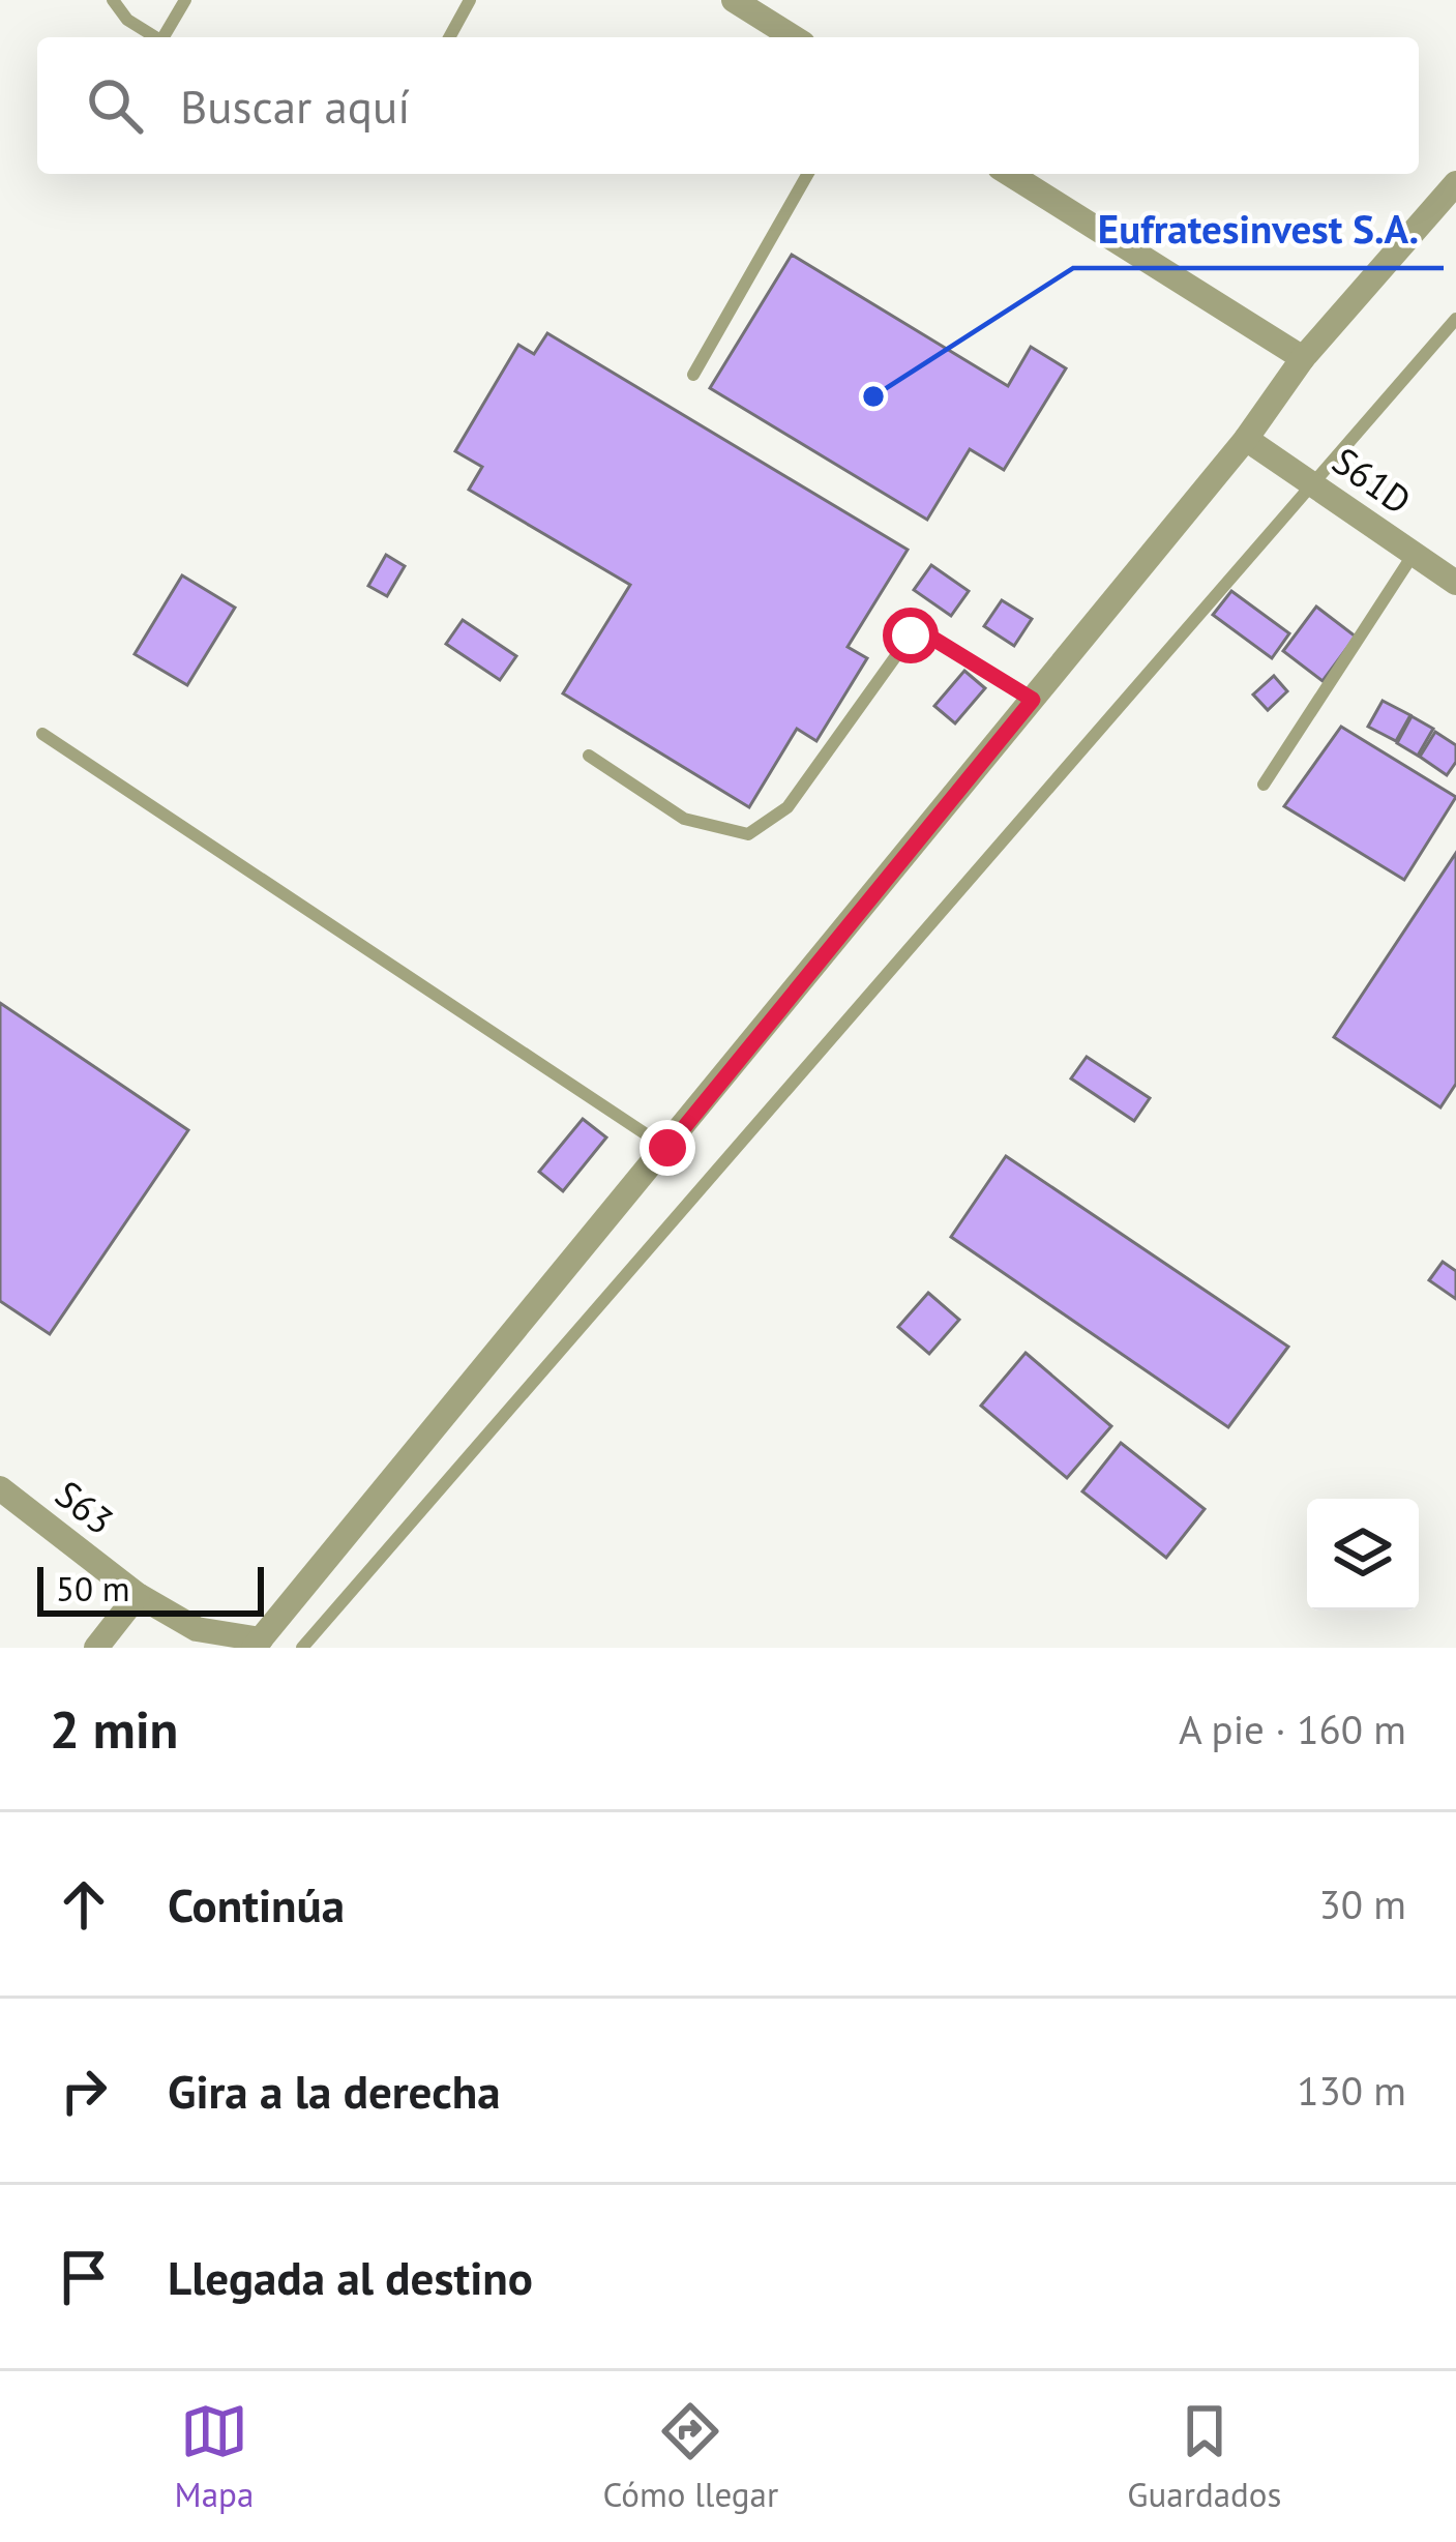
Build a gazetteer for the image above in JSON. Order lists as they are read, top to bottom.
{
  "streets": {
    "street": ["S61D", "S63"]
  },
  "places": ["Eufratesinvest S.A."],
  "scale_bar": "50 m",
  "page": {
    "search": "Buscar aquí",
    "scale": "50 m",
    "heading": ["2 min", "A pie · 160 m"],
    "list": [
      ["Continúa", "30 m"],
      ["Gira a la derecha", "130 m"],
      "Llegada al destino"
    ],
    "nav": ["Mapa", "Cómo llegar", "Guardados"]
  }
}
